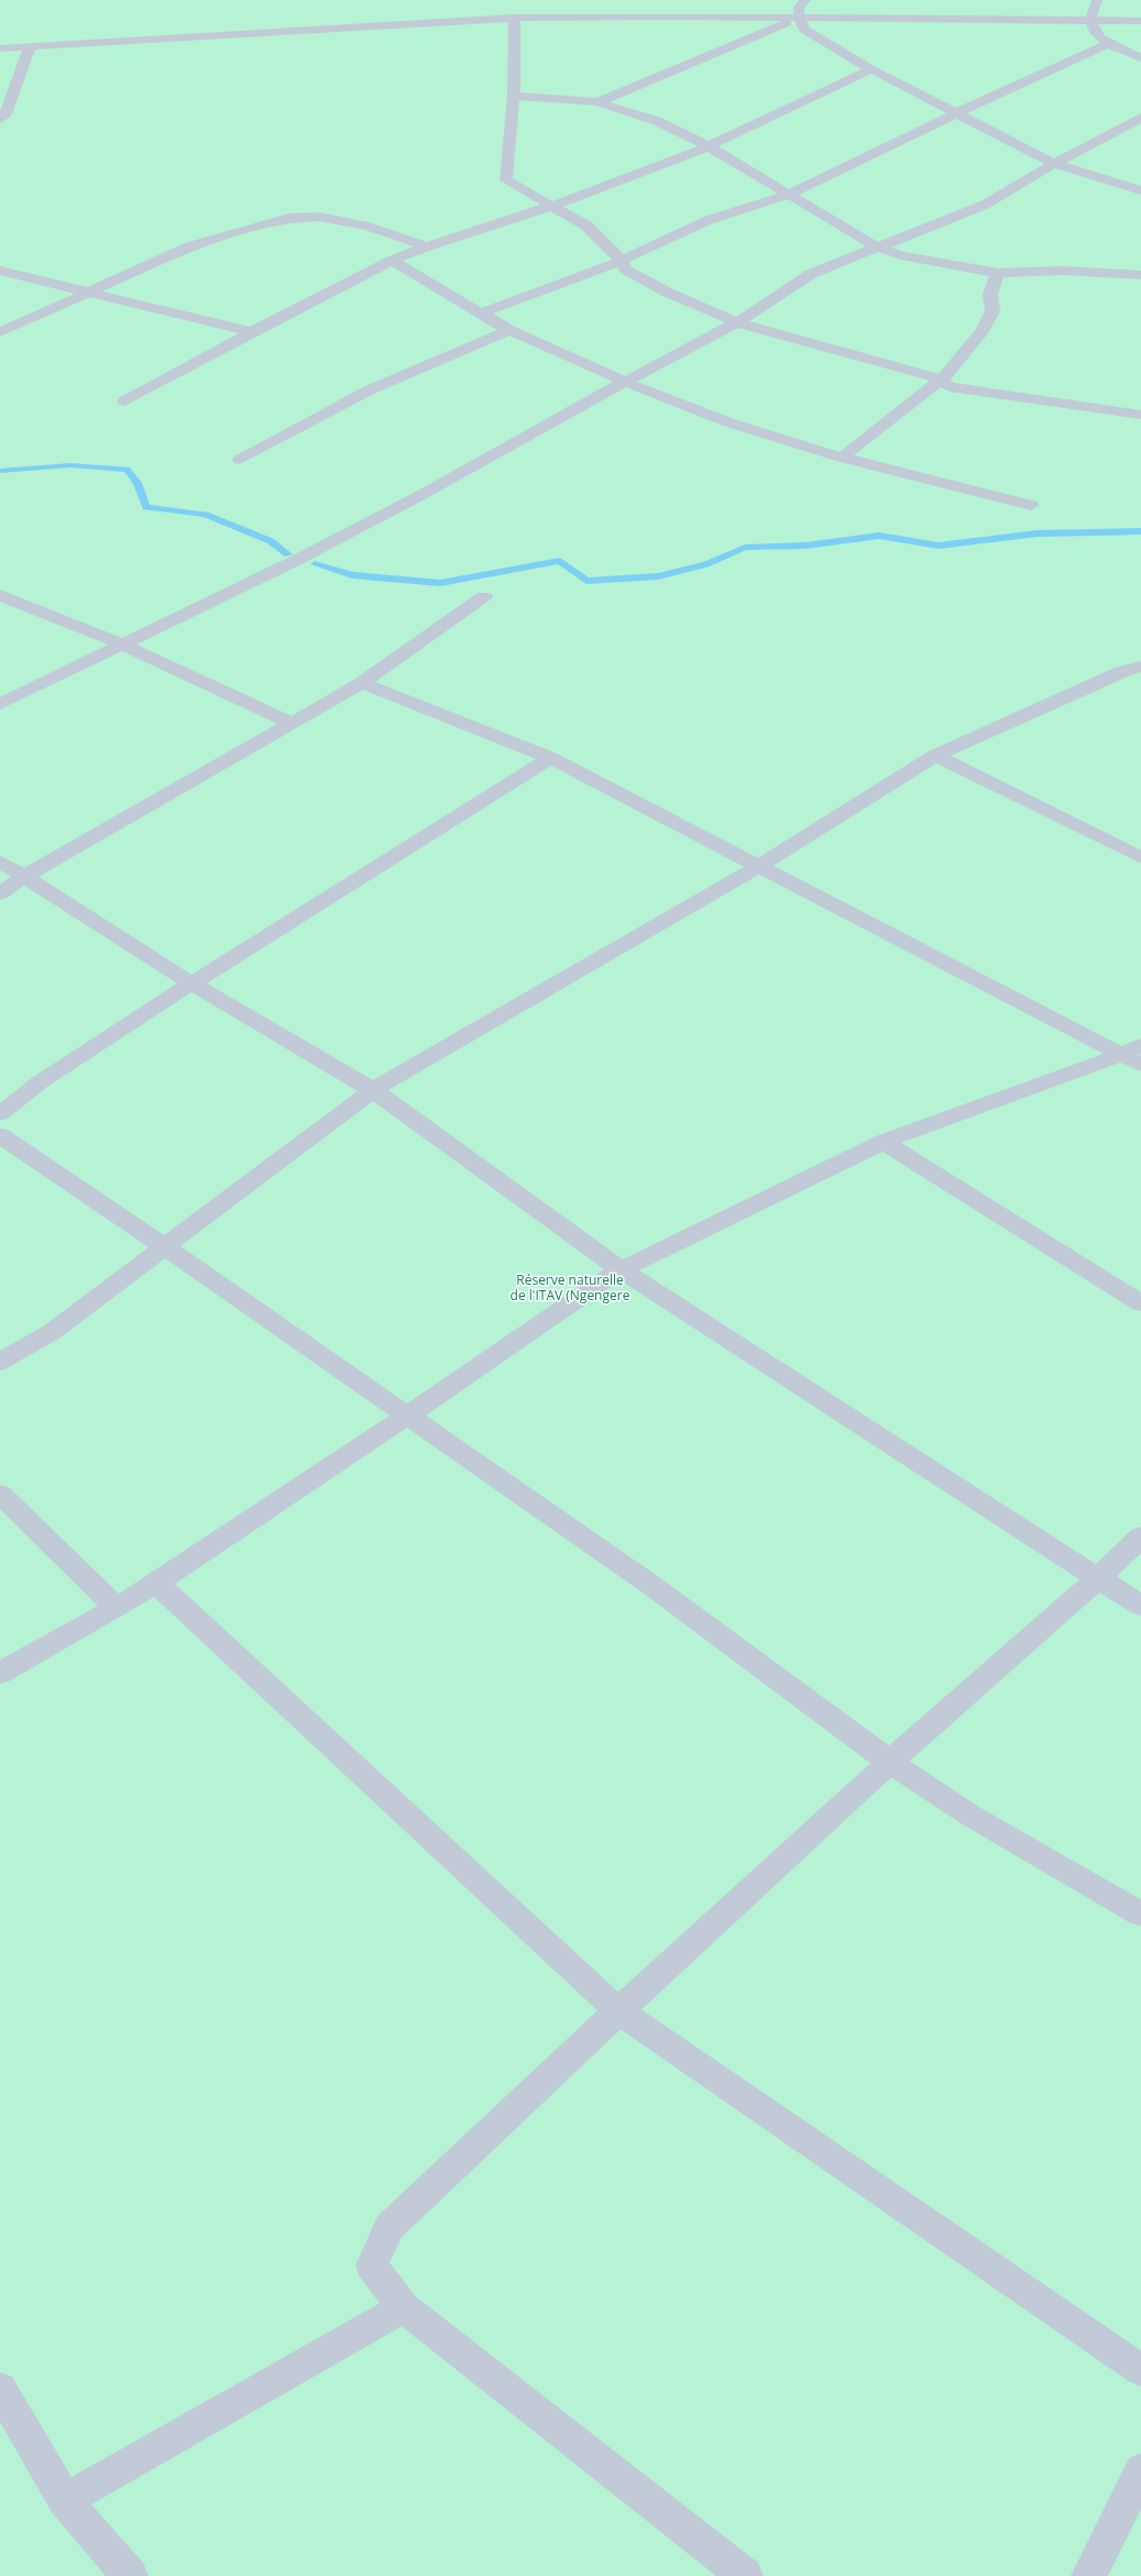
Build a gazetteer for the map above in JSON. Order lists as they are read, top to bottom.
{
  "parks": ["Réserve naturelle de l'ITAV (Ngengere"]
}
